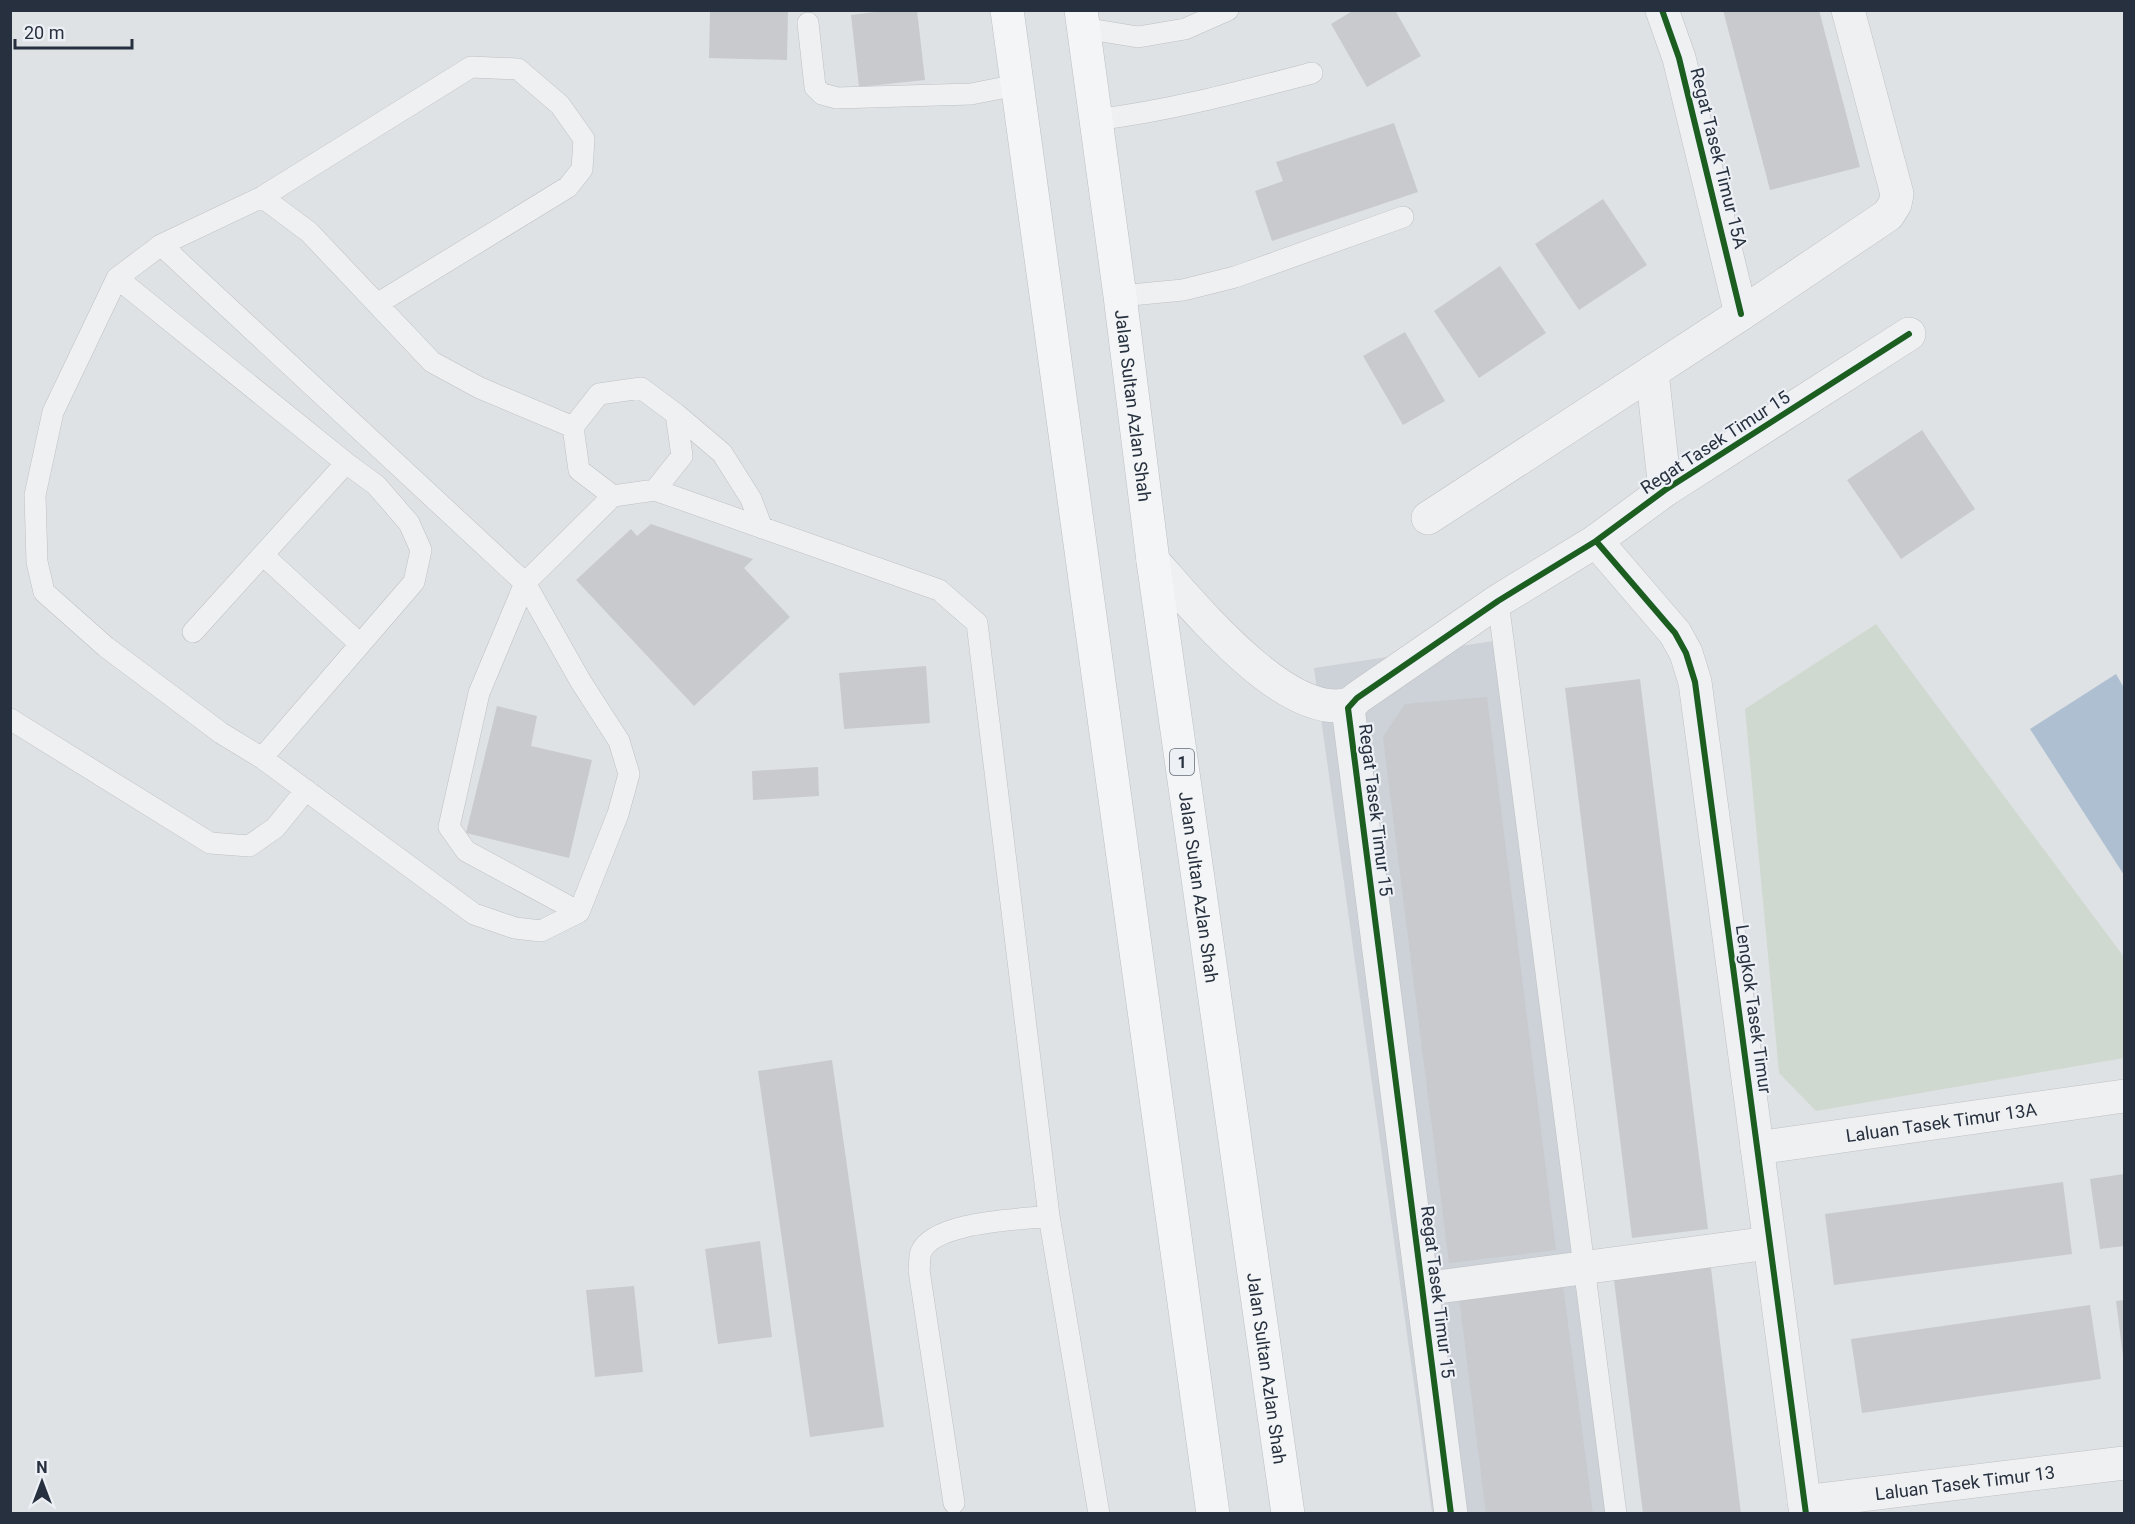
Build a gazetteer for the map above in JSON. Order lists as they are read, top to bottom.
{
  "streets": {
    "main road": ["Jalan Sultan Azlan Shah", "1"],
    "street": [
      "Regat Tasek Timur 15A",
      "Regat Tasek Timur 15",
      "Lengkok Tasek Timur",
      "Laluan Tasek Timur 13A",
      "Laluan Tasek Timur 13"
    ]
  },
  "crossings": [
    ["Regat Tasek Timur 15", "Lengkok Tasek Timur"],
    ["Lengkok Tasek Timur", "Laluan Tasek Timur 13A"],
    ["Lengkok Tasek Timur", "Laluan Tasek Timur 13"]
  ],
  "scale_bar": "20 m",
  "north": "top"
}
